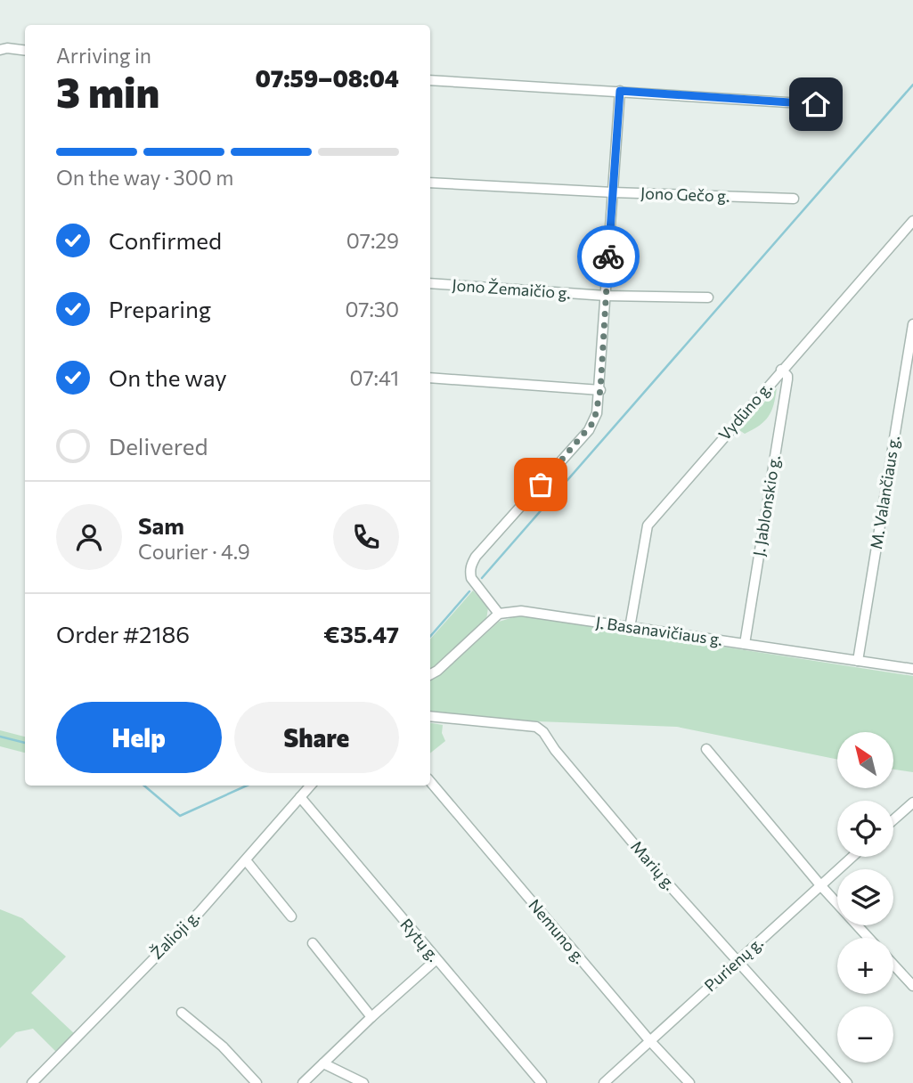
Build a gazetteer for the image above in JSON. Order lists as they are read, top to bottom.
{
  "streets": {
    "street": [
      "Jono Gečo g.",
      "Jono Žemaičio g.",
      "Vydūno g.",
      "M. Valančiaus g.",
      "J. Jablonskio g.",
      "J. Basanavičiaus g.",
      "Marių g.",
      "Nemuno g.",
      "Žalioji g.",
      "Rytų g.",
      "Purienų g."
    ]
  },
  "crossings": [
    ["Vydūno g.", "J. Jablonskio g."],
    ["Vydūno g.", "J. Basanavičiaus g."],
    ["M. Valančiaus g.", "J. Basanavičiaus g."],
    ["J. Jablonskio g.", "J. Basanavičiaus g."],
    ["Marių g.", "Purienų g."],
    ["Nemuno g.", "Purienų g."],
    ["Žalioji g.", "Rytų g."]
  ],
  "north": "top left",
  "page": {
    "heading": ["3 min", "Arriving in", "07:59–08:04"],
    "panel": [
      "Sam",
      "Courier · 4.9",
      "Order #2186",
      "€35.47"
    ],
    "bar": "On the way · 300 m",
    "list": [
      ["Confirmed", "07:29"],
      ["Preparing", "07:30"],
      ["On the way", "07:41"],
      "Delivered"
    ],
    "buttons": ["Help", "Share"],
    "map_buttons": ["+", "−"]
  }
}
